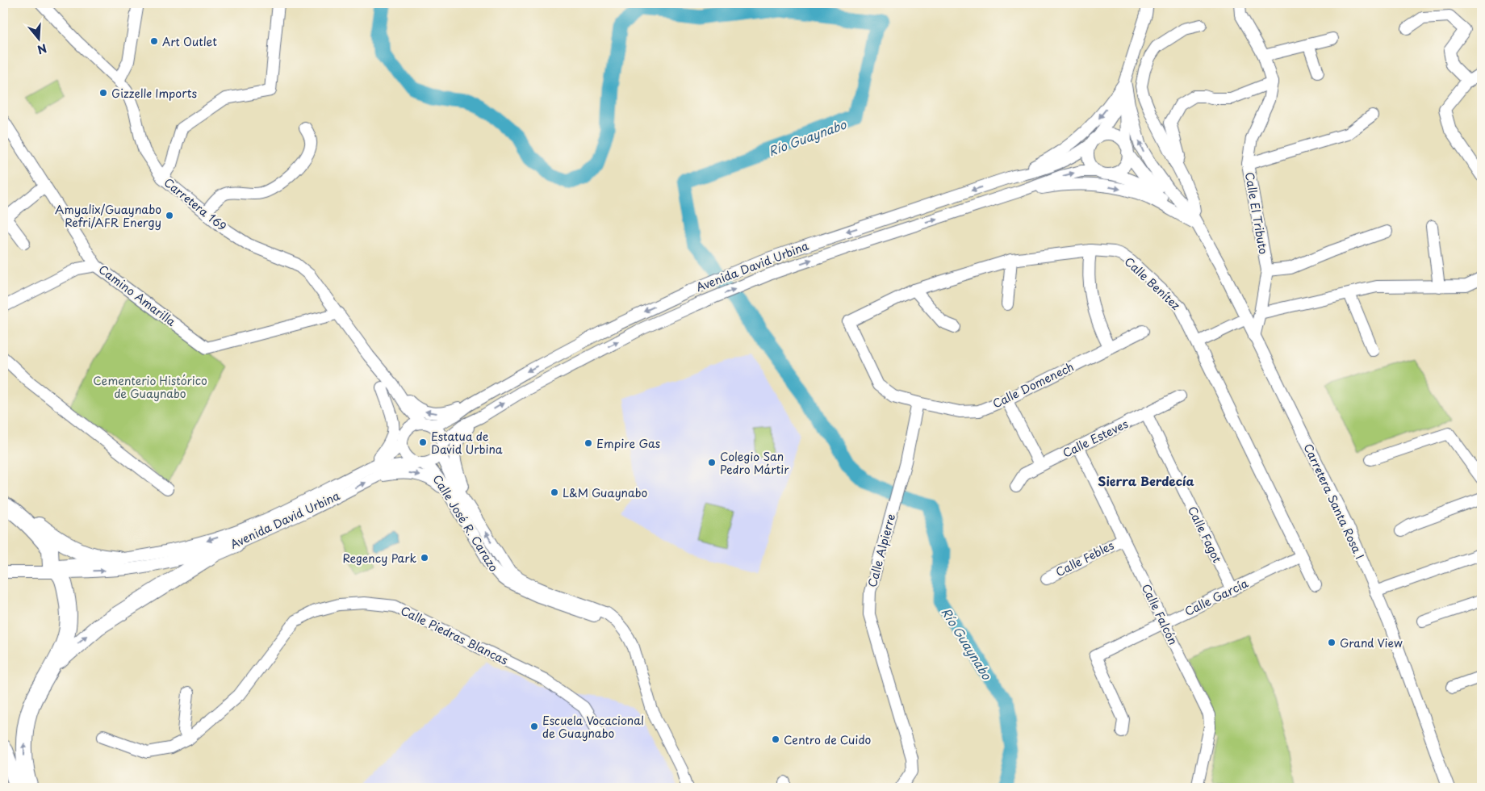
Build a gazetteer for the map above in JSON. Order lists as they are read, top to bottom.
{
  "streets": {
    "street": [
      "Carretera 169",
      "Calle El Tributo",
      "Avenida David Urbina",
      "Calle Benítez",
      "Camino Amarilla",
      "Calle Domenech",
      "Calle Esteves",
      "Carretera Santa Rosa I",
      "Calle José R. Carazo",
      "Calle Fagot",
      "Calle Alpierre",
      "Calle Febles",
      "Calle García",
      "Calle Falcón",
      "Calle Piedras Blancas"
    ]
  },
  "crossings": [
    ["Carretera 169", "Avenida David Urbina"],
    ["Carretera 169", "Camino Amarilla"],
    ["Carretera 169", "Calle José R. Carazo"],
    ["Calle El Tributo", "Carretera Santa Rosa I"],
    ["Avenida David Urbina", "Carretera Santa Rosa I"],
    ["Avenida David Urbina", "Calle José R. Carazo"],
    ["Calle Benítez", "Calle Domenech"],
    ["Calle Benítez", "Calle Alpierre"],
    ["Calle Benítez", "Calle García"],
    ["Calle Domenech", "Calle Alpierre"],
    ["Calle Esteves", "Calle Fagot"],
    ["Calle Esteves", "Calle Falcón"],
    ["Calle Fagot", "Calle García"],
    ["Calle Febles", "Calle Falcón"],
    ["Calle García", "Calle Falcón"]
  ],
  "districts": ["Sierra Berdecía"],
  "water": ["Río Guaynabo"],
  "parks": ["Cementerio Histórico de Guaynabo"],
  "places": [
    "Art Outlet",
    "Gizzelle Imports",
    "Amyalix/Guaynabo Refri/AFR Energy",
    "Estatua de David Urbina",
    "Empire Gas",
    "Colegio San Pedro Mártir",
    "L&M Guaynabo",
    "Regency Park",
    "Grand View",
    "Escuela Vocacional de Guaynabo",
    "Centro de Cuido"
  ],
  "north": "bottom"
}
